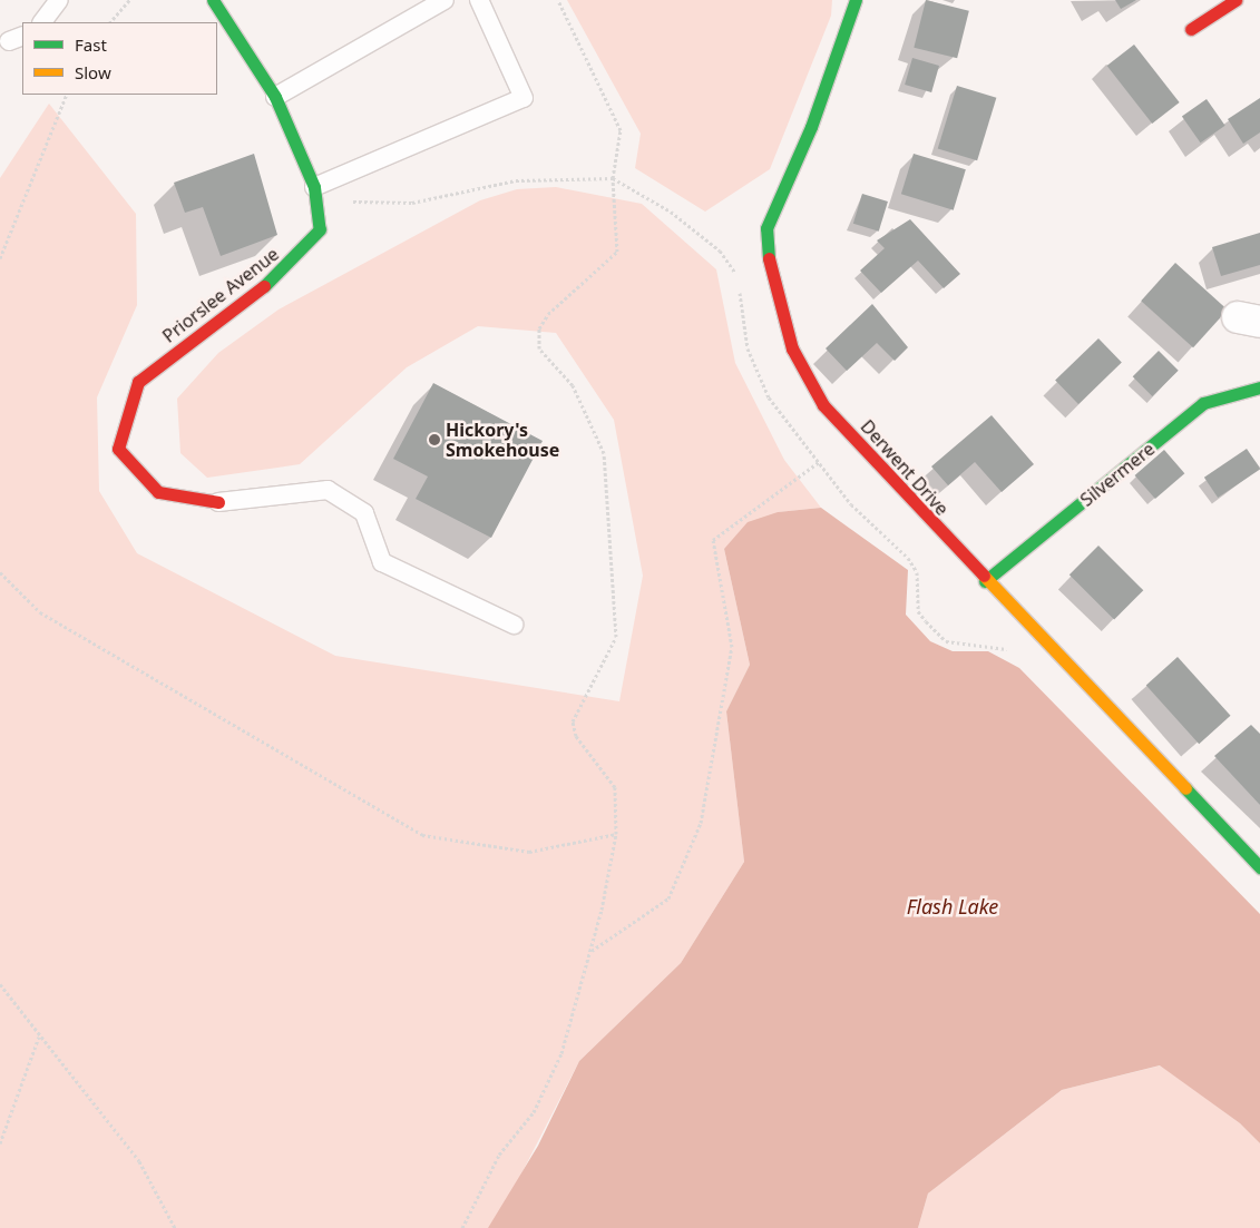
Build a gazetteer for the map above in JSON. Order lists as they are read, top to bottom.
{
  "streets": {
    "street": ["Priorslee Avenue", "Derwent Drive", "Silvermere"]
  },
  "crossings": [
    ["Derwent Drive", "Silvermere"]
  ],
  "water": ["Flash Lake"],
  "places": ["Hickory's Smokehouse"],
  "legend": ["Fast", "Slow"]
}
